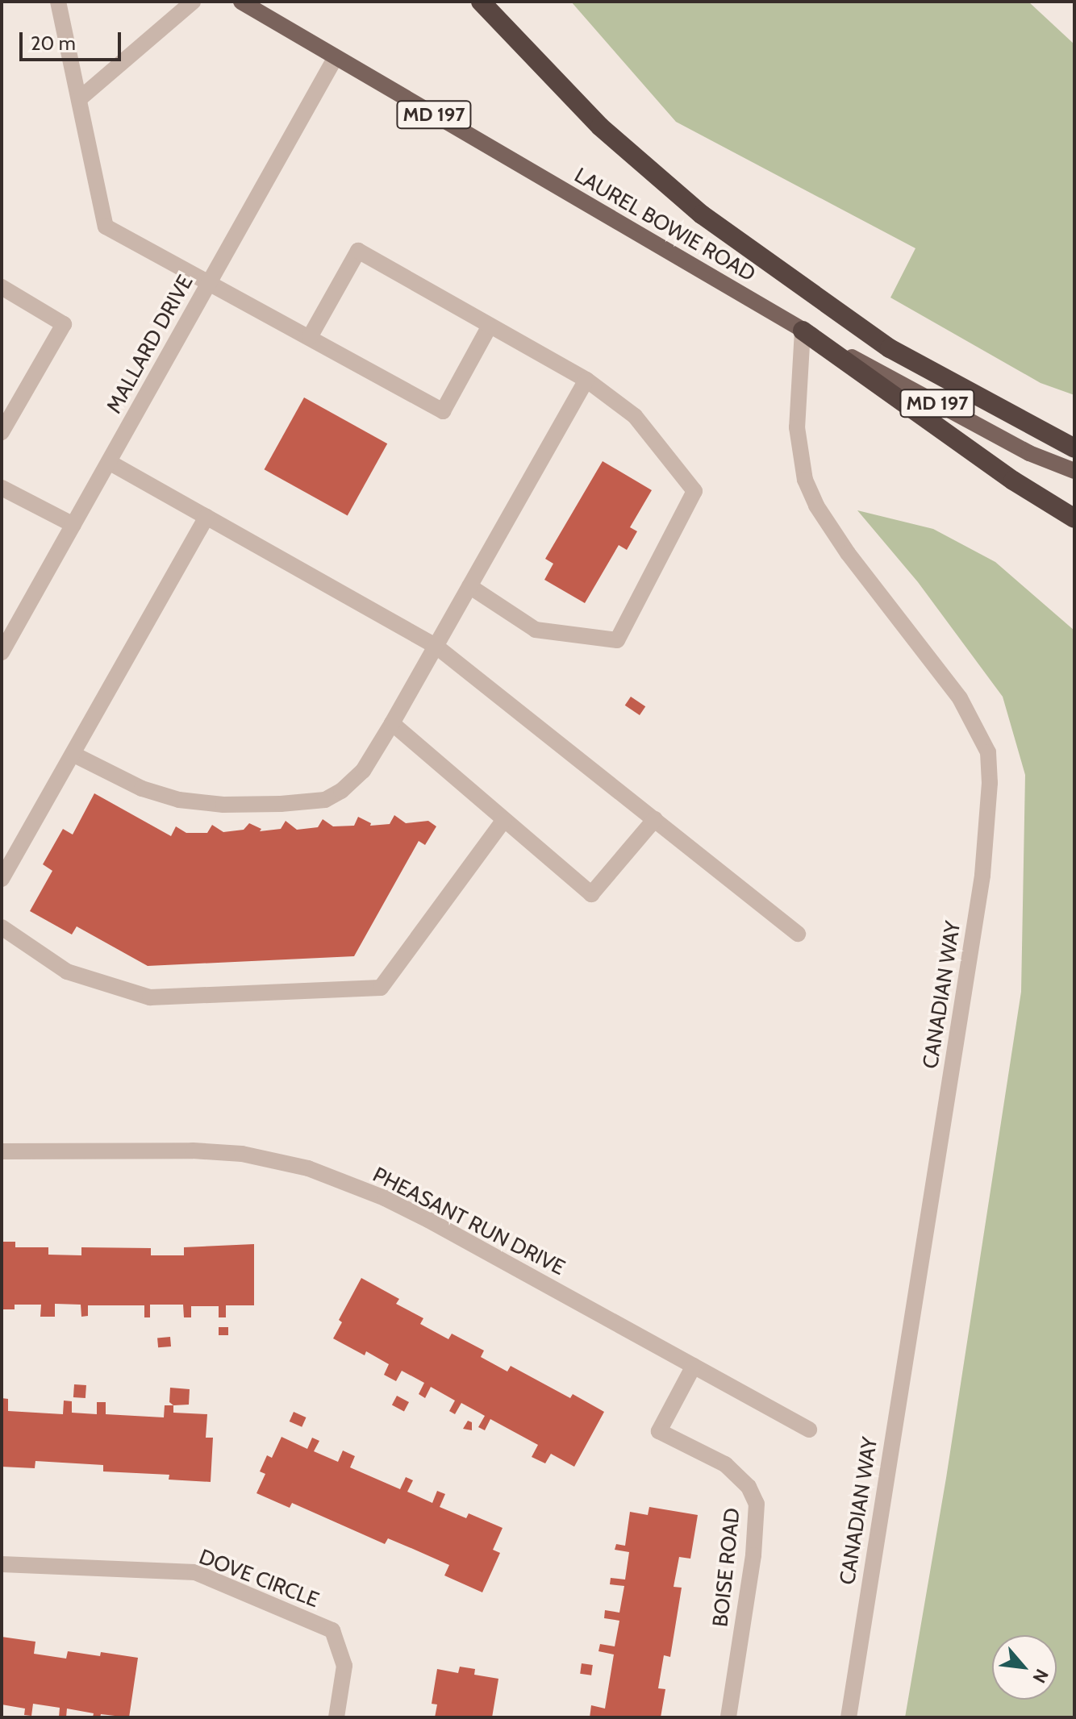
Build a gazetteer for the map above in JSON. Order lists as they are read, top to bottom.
{
  "streets": {
    "main road": ["MD 197", "LAUREL BOWIE ROAD"],
    "street": [
      "MALLARD DRIVE",
      "CANADIAN WAY",
      "PHEASANT RUN DRIVE",
      "BOISE ROAD",
      "DOVE CIRCLE"
    ]
  },
  "crossings": [
    ["LAUREL BOWIE ROAD", "MALLARD DRIVE"],
    ["LAUREL BOWIE ROAD", "CANADIAN WAY"],
    ["PHEASANT RUN DRIVE", "BOISE ROAD"]
  ],
  "scale_bar": "20 m",
  "north": "bottom right"
}
